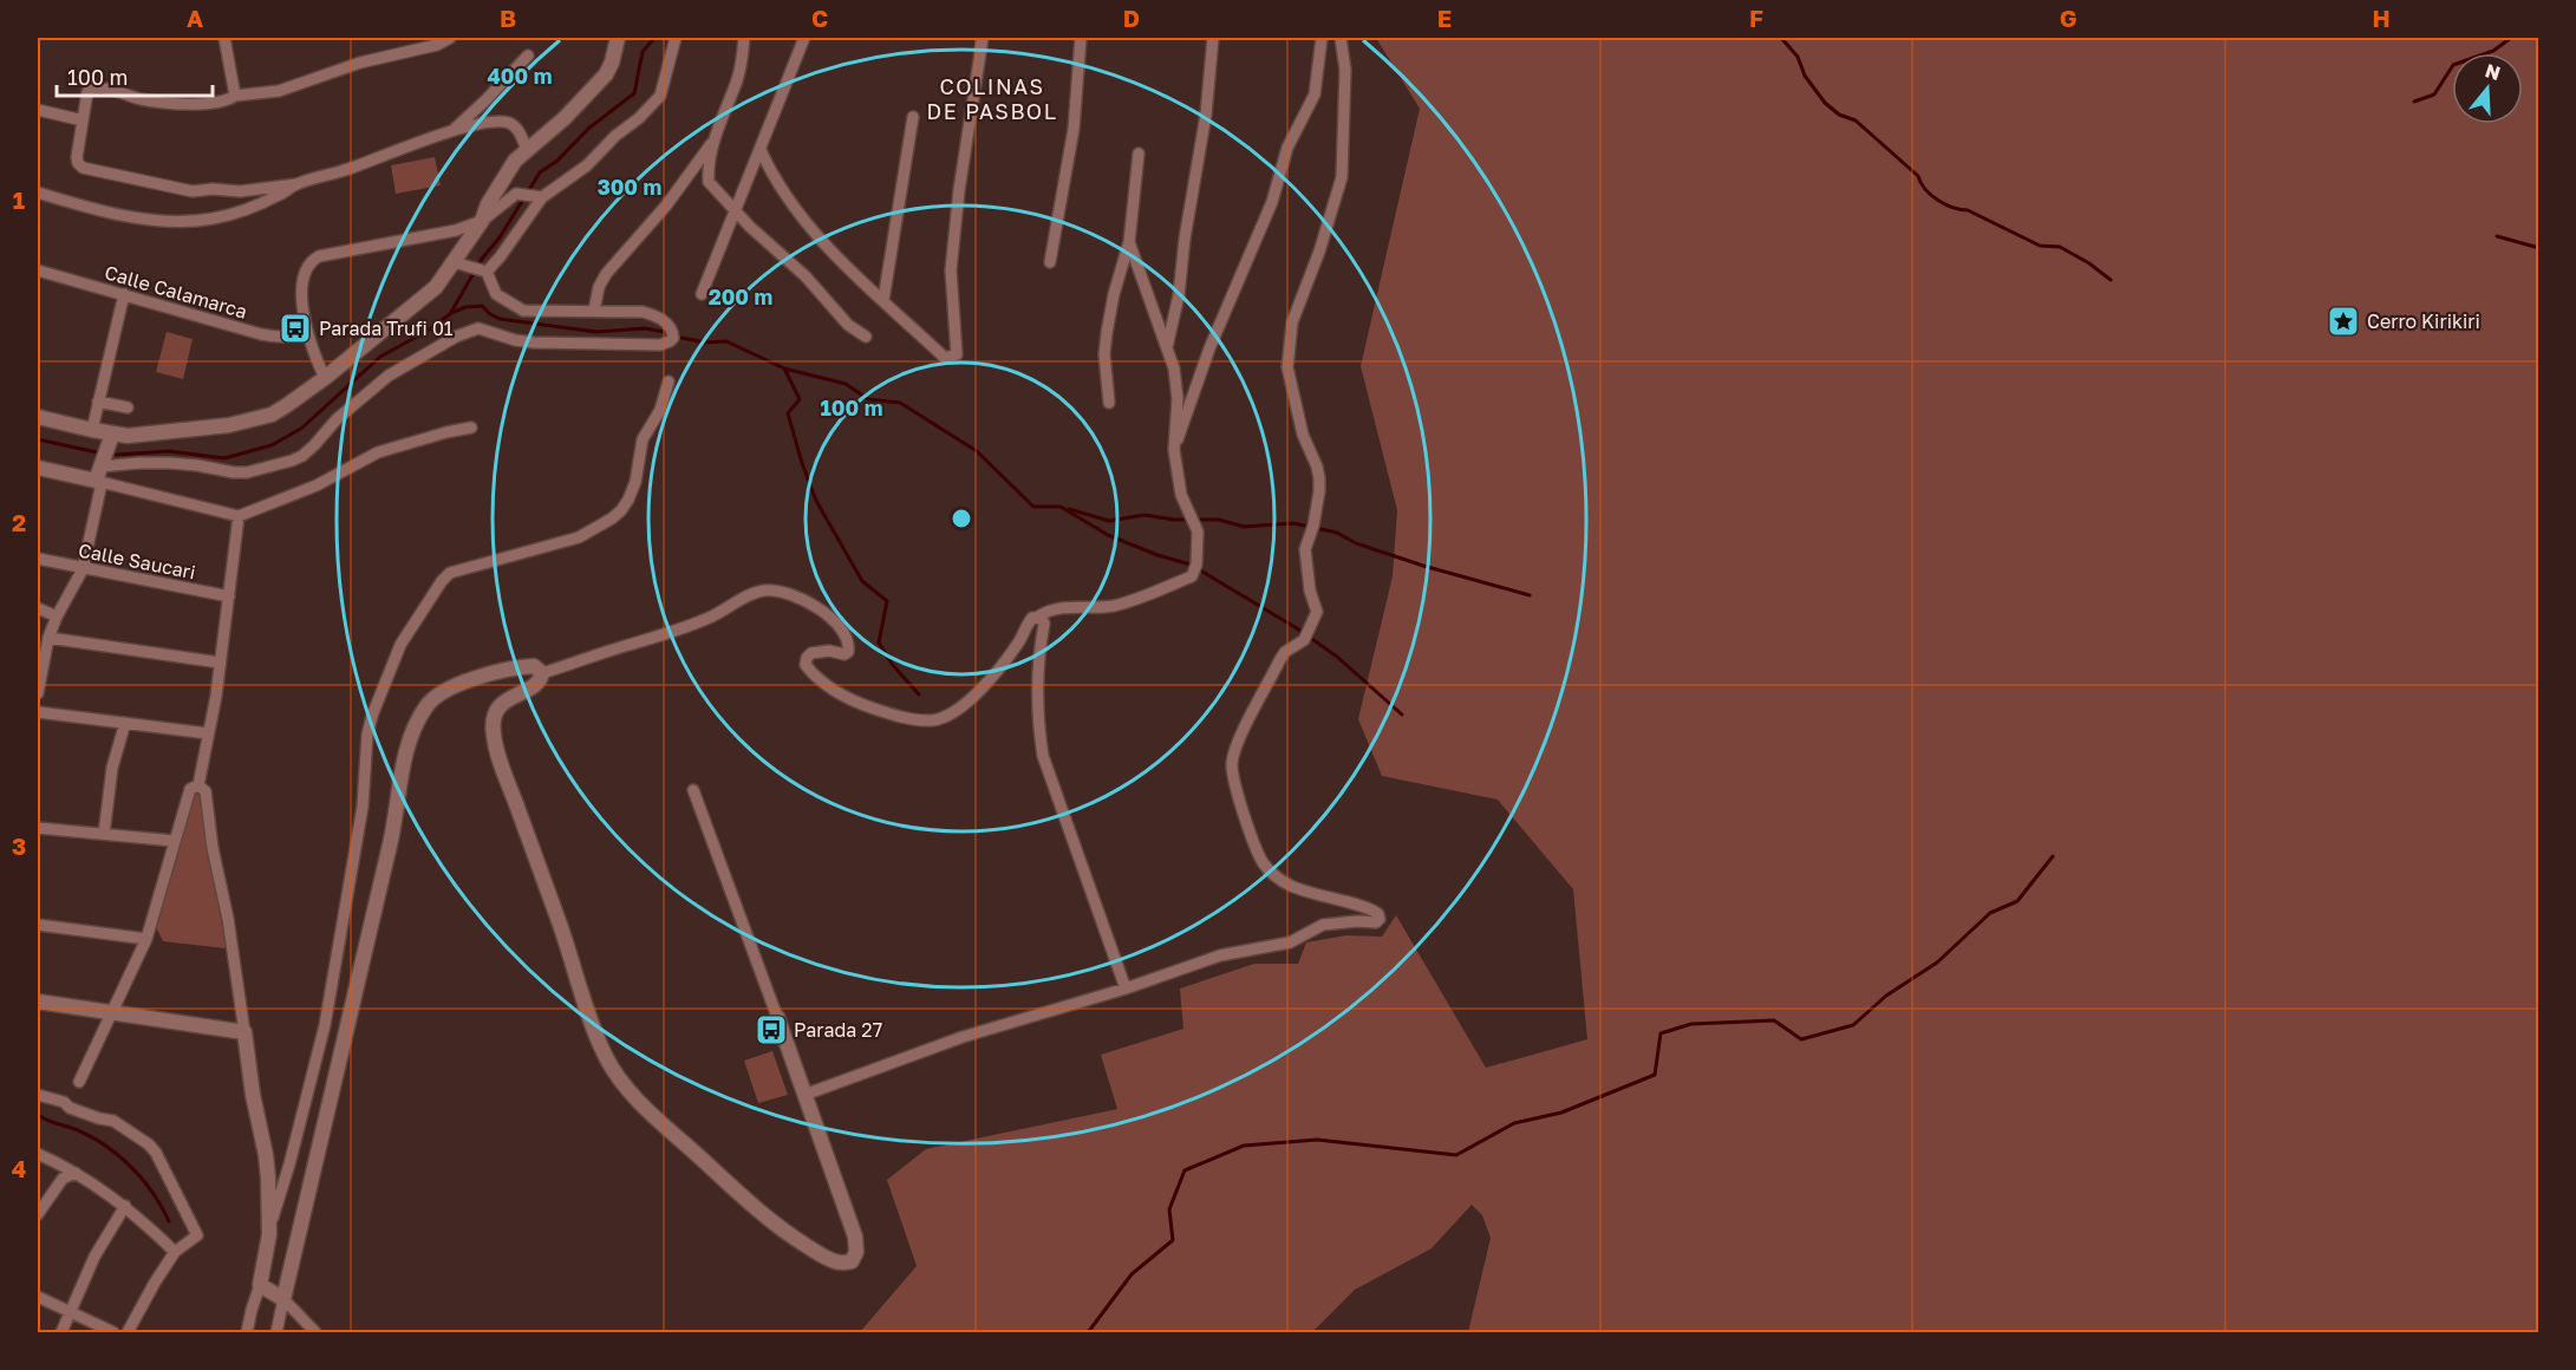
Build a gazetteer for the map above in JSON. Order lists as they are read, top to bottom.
{
  "streets": {
    "street": ["Calle Calamarca", "Calle Saucari"]
  },
  "districts": ["COLINAS DE PASBOL"],
  "places": {
    "place": ["Cerro Kirikiri"],
    "bus stop": ["Parada Trufi 01", "Parada 27"]
  },
  "scale_bar": "100 m",
  "north": "top",
  "grid": {
    "columns": [
      "A",
      "B",
      "C",
      "D",
      "E",
      "F",
      "G",
      "H"
    ],
    "rows": [
      "1",
      "2",
      "3",
      "4"
    ]
  },
  "rings": [
    "400 m",
    "300 m",
    "200 m",
    "100 m"
  ]
}
